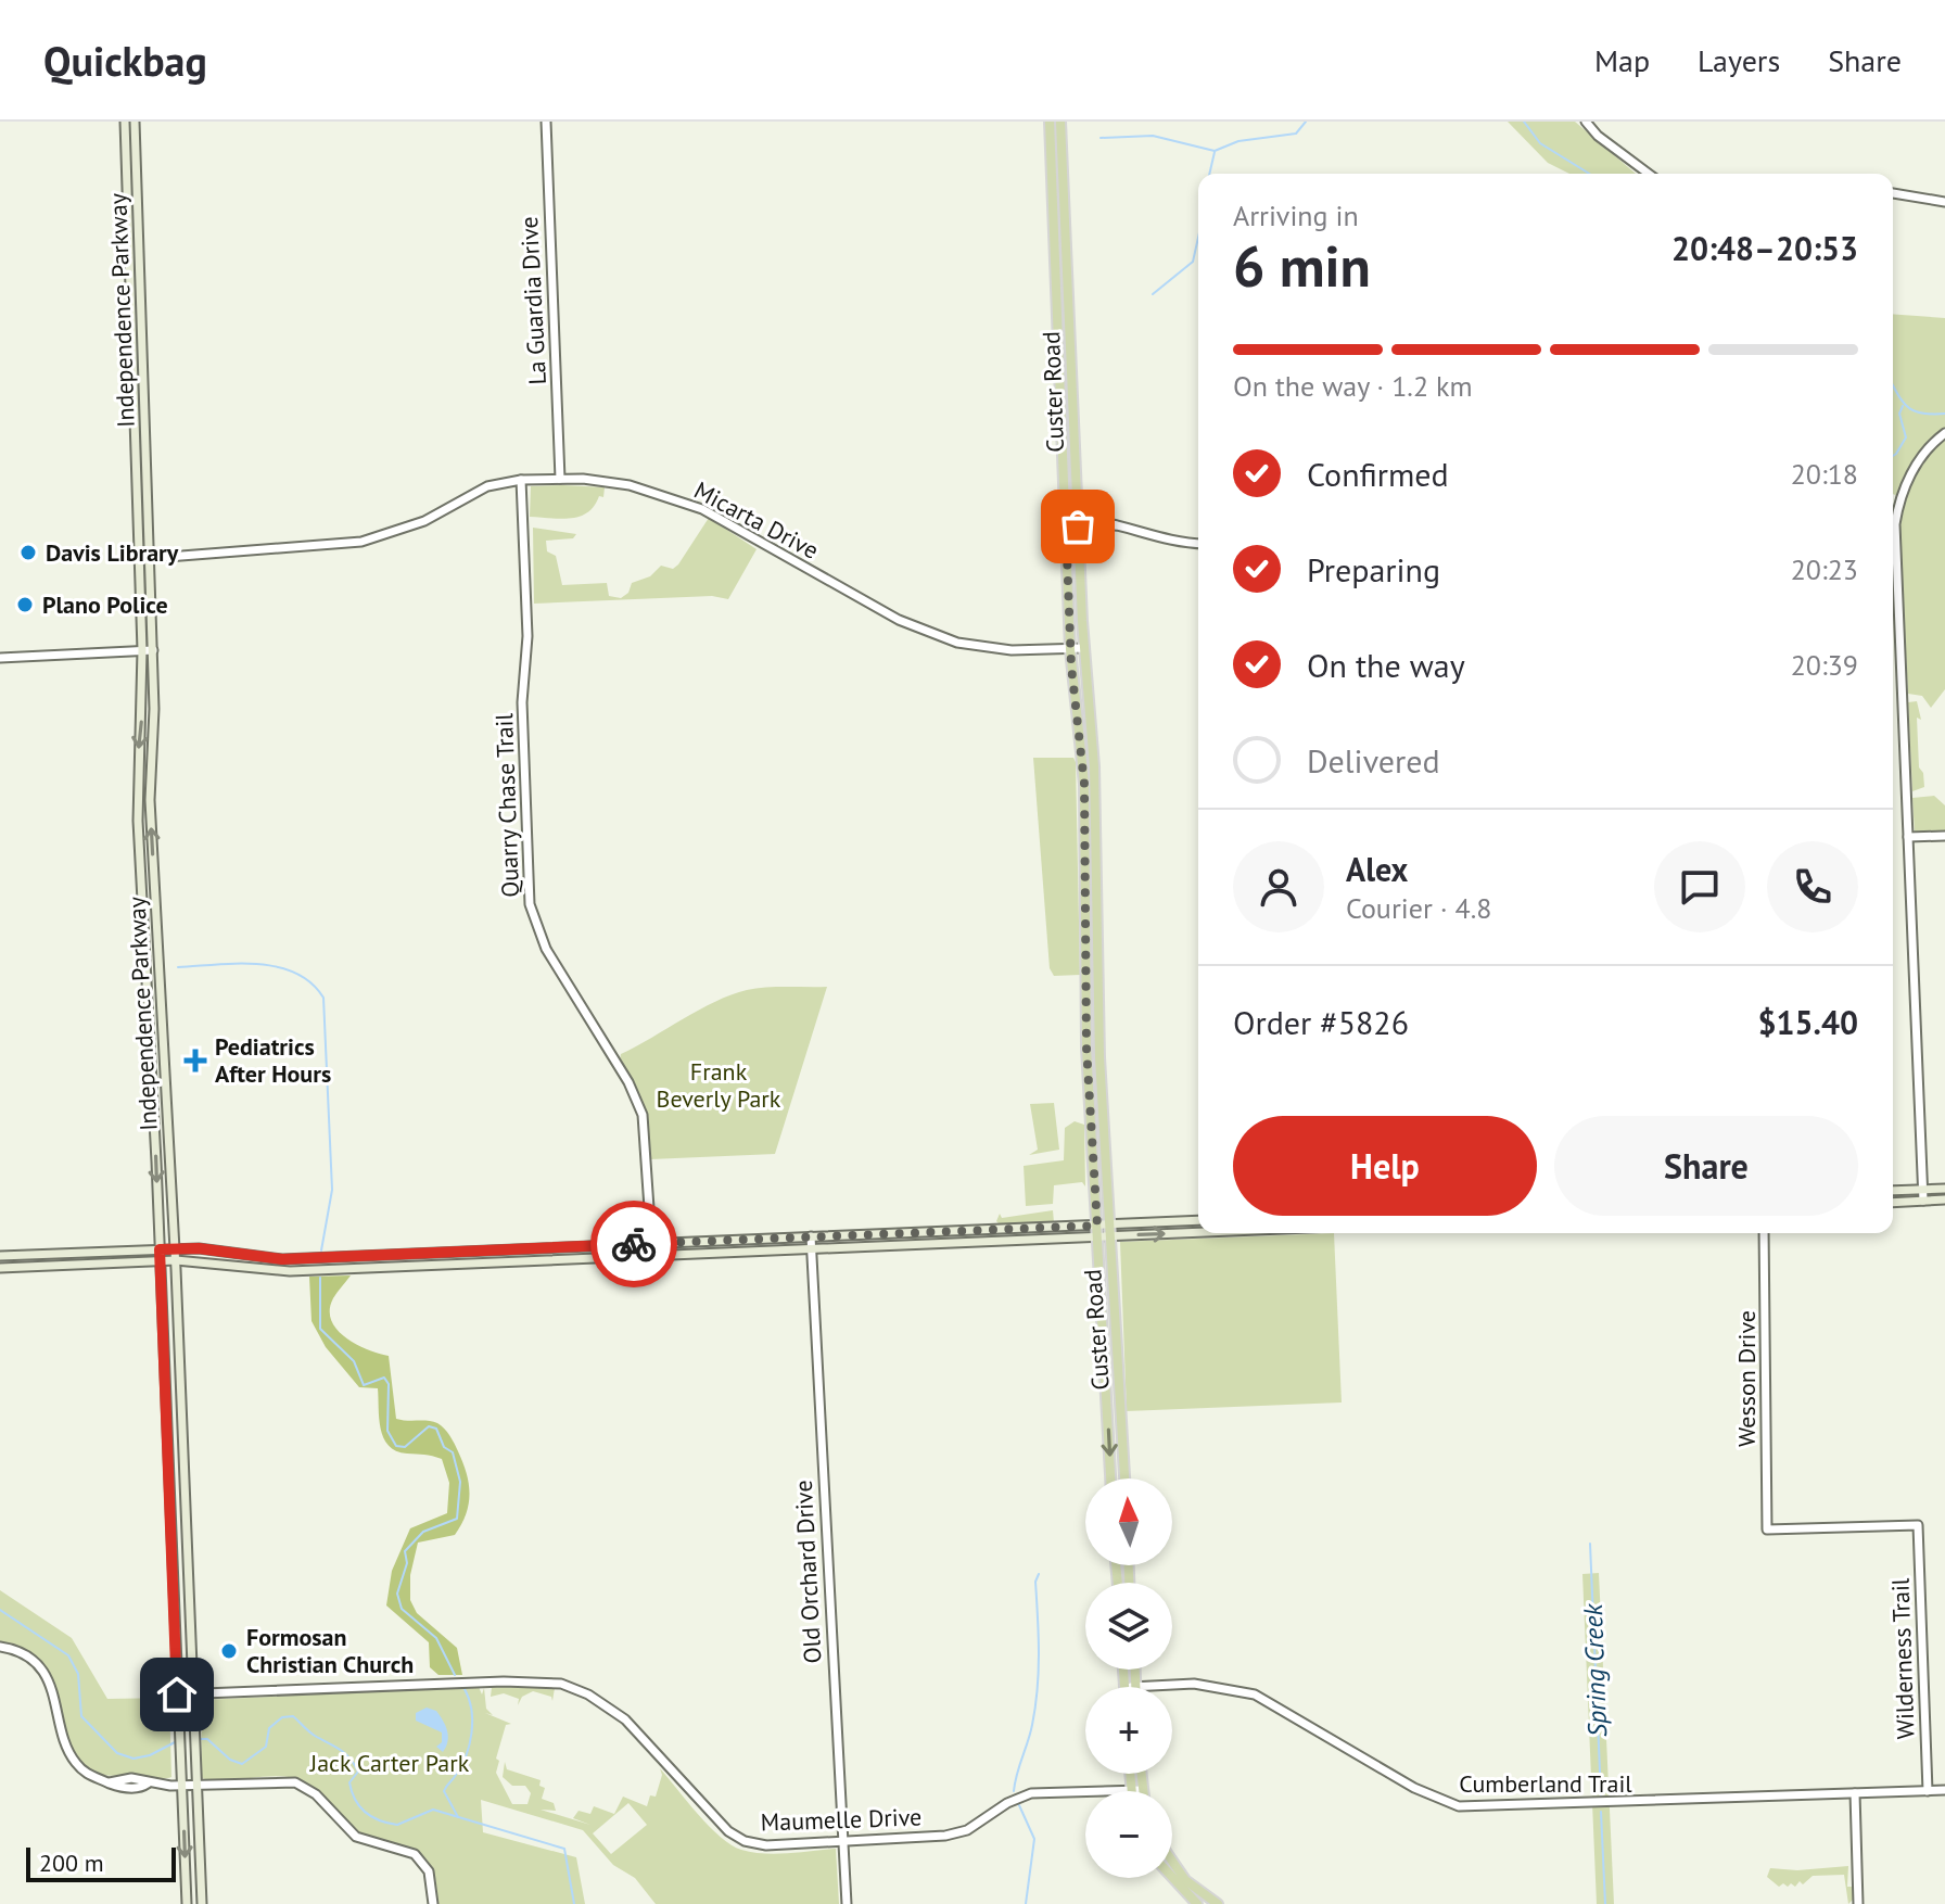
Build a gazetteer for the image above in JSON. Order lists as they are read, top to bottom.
{
  "streets": {
    "main road": ["Independence Parkway", "Custer Road"],
    "street": [
      "La Guardia Drive",
      "Micarta Drive",
      "Quarry Chase Trail",
      "Wesson Drive",
      "Old Orchard Drive",
      "Wilderness Trail",
      "Cumberland Trail",
      "Maumelle Drive"
    ]
  },
  "crossings": [
    ["La Guardia Drive", "Micarta Drive"],
    ["Independence Parkway", "Micarta Drive"],
    ["Independence Parkway", "Maumelle Drive"],
    ["Custer Road", "Micarta Drive"],
    ["Micarta Drive", "Quarry Chase Trail"],
    ["Wesson Drive", "Wilderness Trail"],
    ["Old Orchard Drive", "Maumelle Drive"],
    ["Wilderness Trail", "Cumberland Trail"]
  ],
  "water": ["Spring Creek"],
  "parks": ["Frank Beverly Park", "Jack Carter Park"],
  "places": {
    "other": ["Davis Library", "Plano Police", "Formosan Christian Church"],
    "health": ["Pediatrics After Hours"]
  },
  "scale_bar": "200 m",
  "north": "top",
  "page": {
    "header": "Quickbag",
    "nav": ["Map", "Layers", "Share"],
    "heading": ["6 min", "Arriving in", "20:48–20:53"],
    "panel": [
      "Alex",
      "Courier · 4.8",
      "Order #5826",
      "$15.40"
    ],
    "bar": "On the way · 1.2 km",
    "list": [
      ["Confirmed", "20:18"],
      ["Preparing", "20:23"],
      ["On the way", "20:39"],
      "Delivered"
    ],
    "buttons": ["Help", "Share"],
    "map_buttons": ["+", "−"],
    "scale": "200 m"
  }
}
